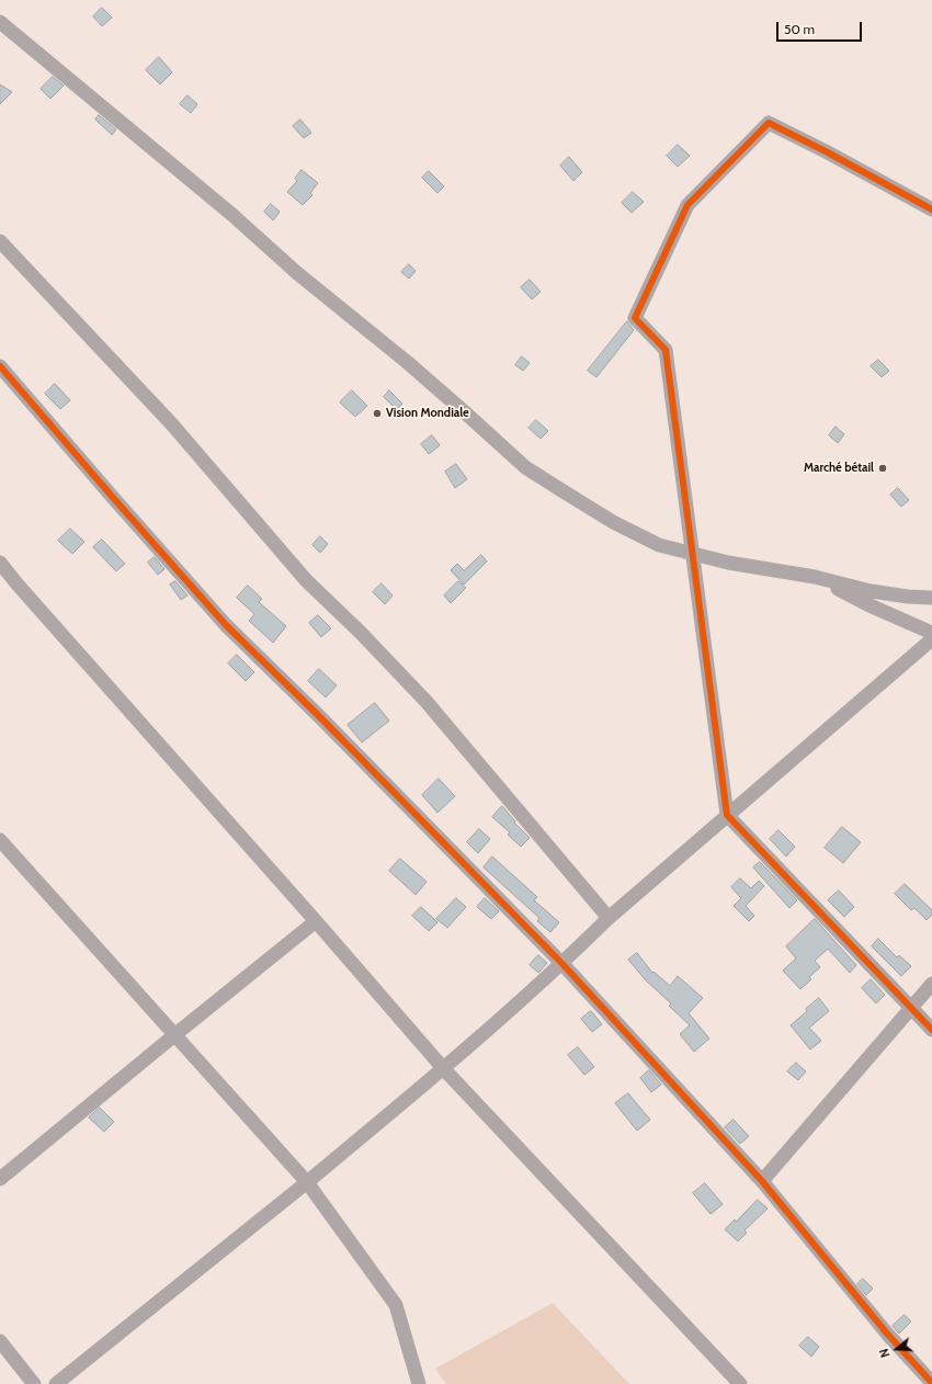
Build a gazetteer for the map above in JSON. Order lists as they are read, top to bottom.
{
  "places": ["Vision Mondiale", "Marché bétail"],
  "scale_bar": "50 m",
  "north": "left"
}
